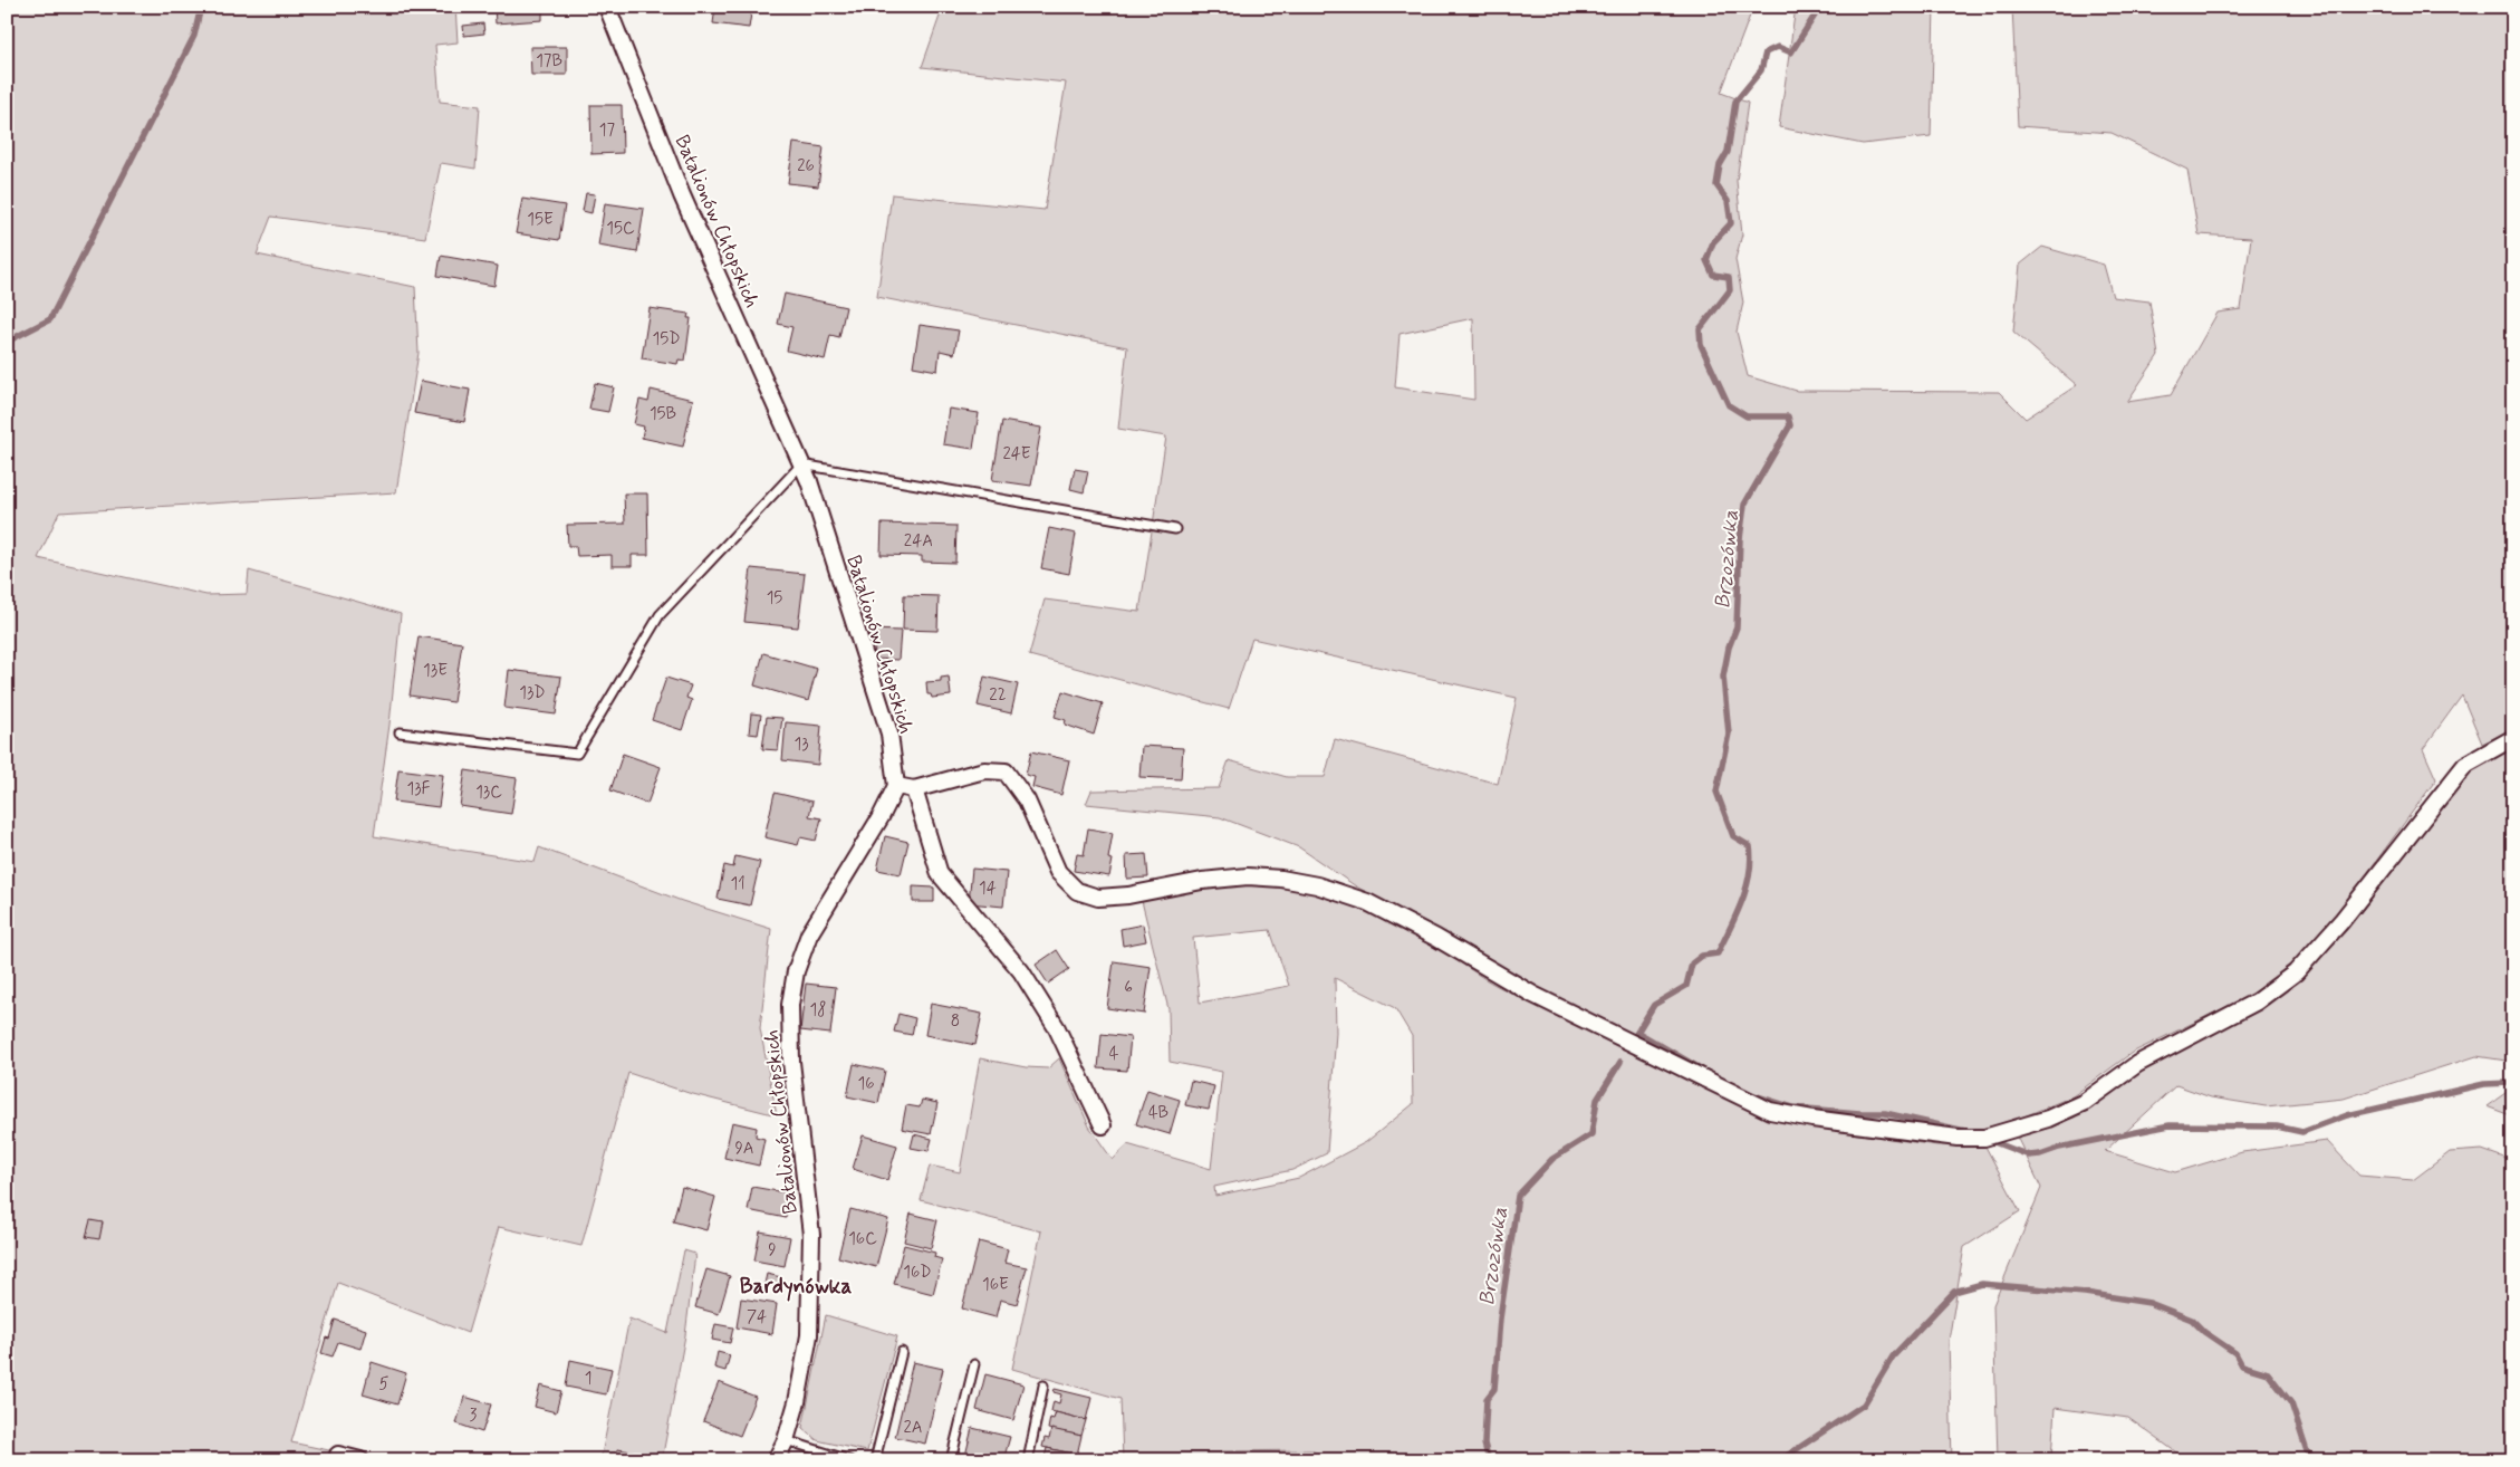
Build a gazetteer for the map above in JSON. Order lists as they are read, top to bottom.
{
  "streets": {
    "street": ["Batalionów Chłopskich"]
  },
  "districts": ["Bardynówka"],
  "water": ["Brzozówka"],
  "house_numbers": [
    "17B",
    "17",
    "26",
    "15E",
    "15C",
    "15D",
    "15B",
    "24E",
    "24A",
    "15",
    "13E",
    "13D",
    "22",
    "13",
    "13F",
    "13C",
    "11",
    "14",
    "6",
    "18",
    "8",
    "4",
    "16",
    "4B",
    "9A",
    "16C",
    "9",
    "16D",
    "16E",
    "74",
    "1",
    "5",
    "3",
    "2A"
  ]
}
